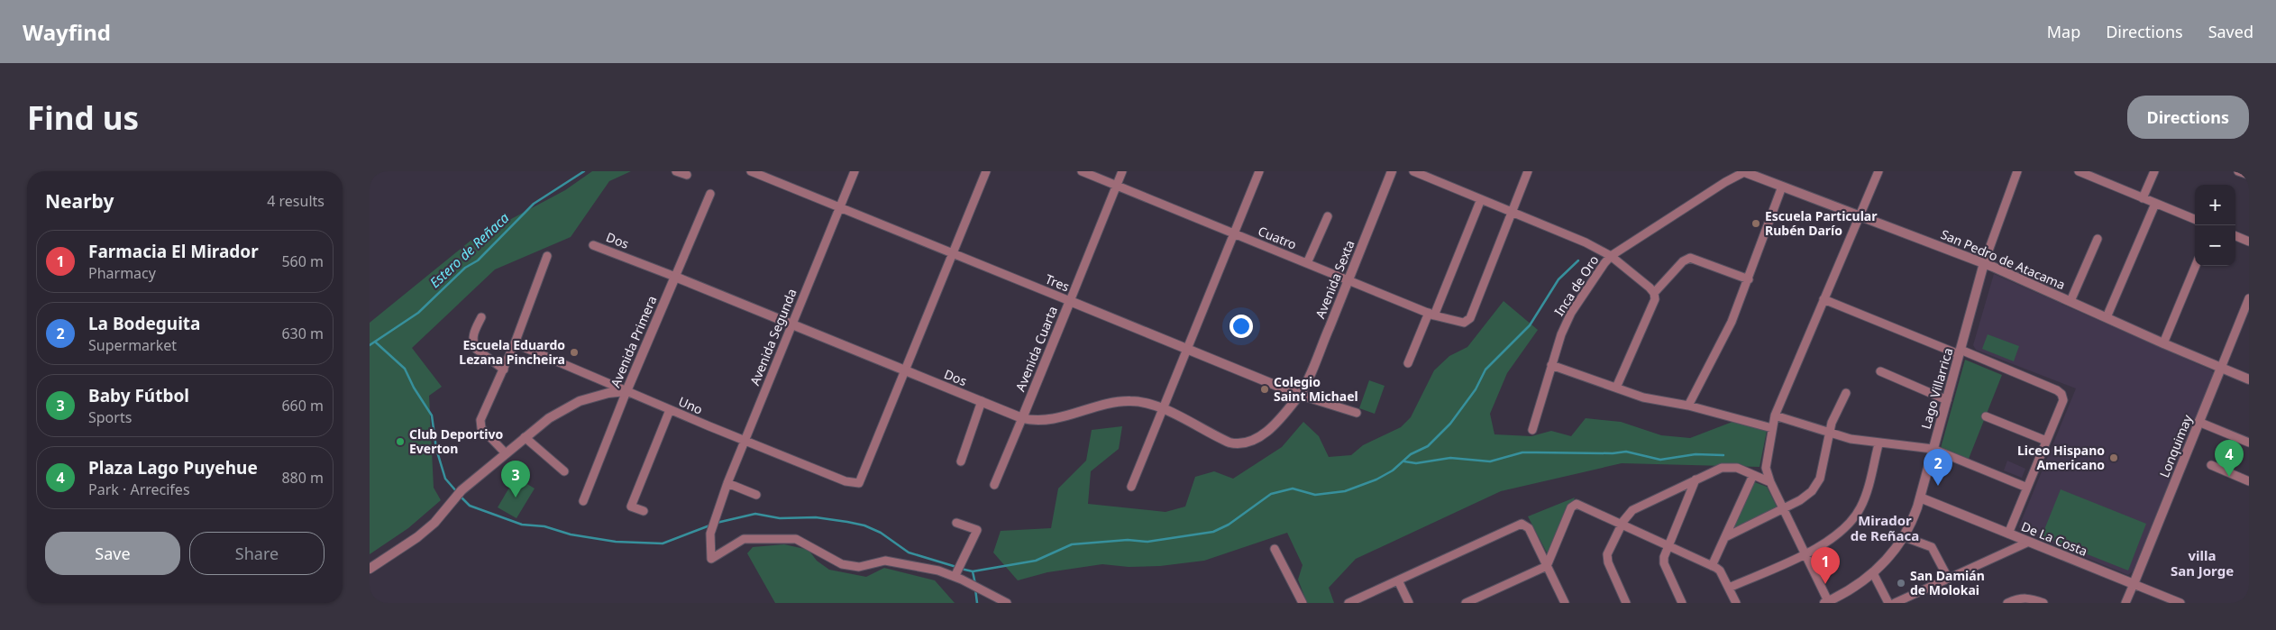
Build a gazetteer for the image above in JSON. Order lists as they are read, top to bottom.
{
  "streets": {
    "street": [
      "Cuatro",
      "Dos",
      "San Pedro de Atacama",
      "Avenida Sexta",
      "Tres",
      "Inca de Oro",
      "Avenida Segunda",
      "Avenida Primera",
      "Avenida Cuarta",
      "Lago Villarrica",
      "Uno",
      "Lonquimay",
      "De La Costa"
    ]
  },
  "crossings": [
    ["Cuatro", "Avenida Sexta"],
    ["Cuatro", "Avenida Cuarta"],
    ["Dos", "Avenida Sexta"],
    ["Dos", "Tres"],
    ["Dos", "Avenida Segunda"],
    ["Dos", "Avenida Primera"],
    ["Dos", "Avenida Cuarta"],
    ["Dos", "Uno"],
    ["San Pedro de Atacama", "Inca de Oro"],
    ["San Pedro de Atacama", "Lago Villarrica"],
    ["San Pedro de Atacama", "Lonquimay"],
    ["Avenida Sexta", "Tres"],
    ["Tres", "Avenida Segunda"],
    ["Tres", "Avenida Cuarta"],
    ["Avenida Segunda", "Uno"],
    ["Avenida Primera", "Uno"],
    ["Lago Villarrica", "De La Costa"],
    ["Lonquimay", "De La Costa"]
  ],
  "districts": ["Mirador de Reñaca", "villa San Jorge"],
  "water": ["Estero de Reñaca"],
  "places": [
    "Escuela Particular Rubén Darío",
    "Escuela Eduardo Lezana Pincheira",
    "Colegio Saint Michael",
    "Club Deportivo Everton",
    "Liceo Hispano Americano",
    "San Damián de Molokai"
  ],
  "page": {
    "header": "Wayfind",
    "nav": ["Map", "Directions", "Saved"],
    "buttons": [
      "Directions",
      ["Save", "Share"]
    ],
    "title": "Find us",
    "heading": ["Nearby", "4 results"],
    "map_buttons": ["+", "−"],
    "list": [
      {
        "mark": "1",
        "name": "Farmacia El Mirador",
        "note": "Pharmacy",
        "value": "560 m"
      },
      {
        "mark": "2",
        "name": "La Bodeguita",
        "note": "Supermarket",
        "value": "630 m"
      },
      {
        "mark": "3",
        "name": "Baby Fútbol",
        "note": "Sports",
        "value": "660 m"
      },
      {
        "mark": "4",
        "name": "Plaza Lago Puyehue",
        "note": "Park · Arrecifes",
        "value": "880 m"
      }
    ],
    "pins": [
      "4",
      "2",
      "3",
      "1"
    ]
  }
}
